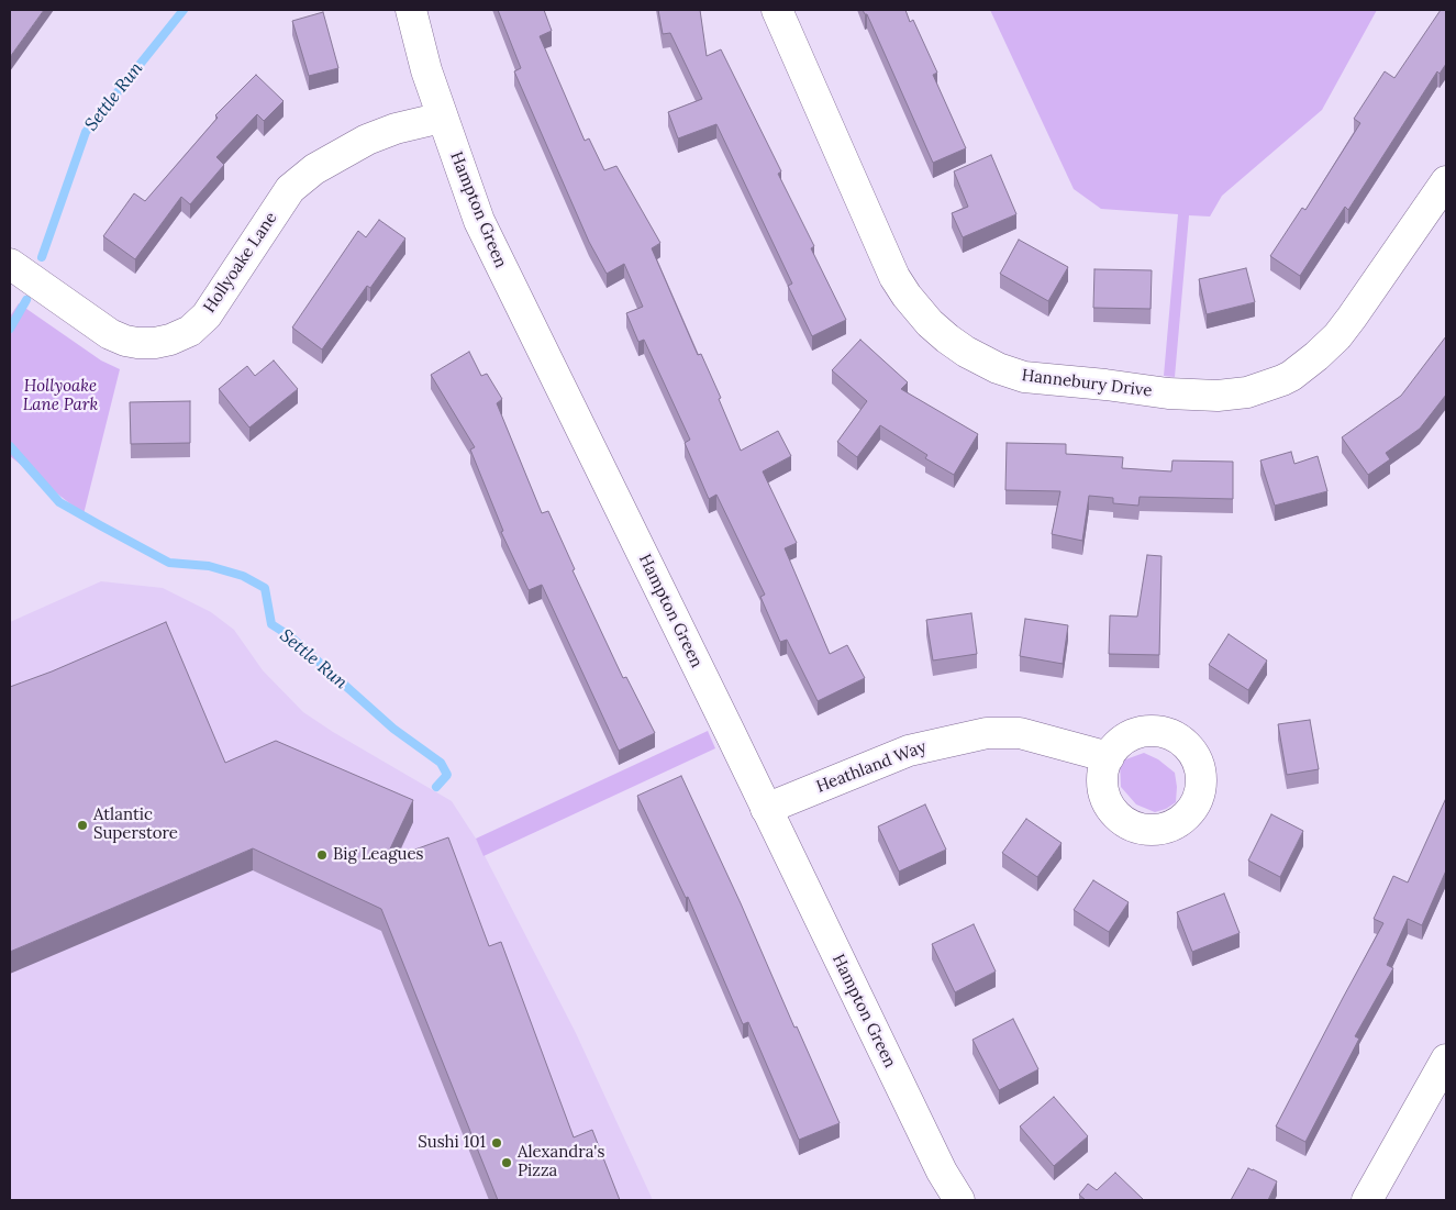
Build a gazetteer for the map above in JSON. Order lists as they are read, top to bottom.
{
  "streets": {
    "street": [
      "Hampton Green",
      "Hollyoake Lane",
      "Hannebury Drive",
      "Heathland Way"
    ]
  },
  "crossings": [
    ["Hampton Green", "Hollyoake Lane"],
    ["Hampton Green", "Heathland Way"]
  ],
  "water": ["Settle Run"],
  "parks": ["Hollyoake Lane Park"],
  "places": [
    "Atlantic Superstore",
    "Big Leagues",
    "Sushi 101",
    "Alexandra's Pizza"
  ]
}
